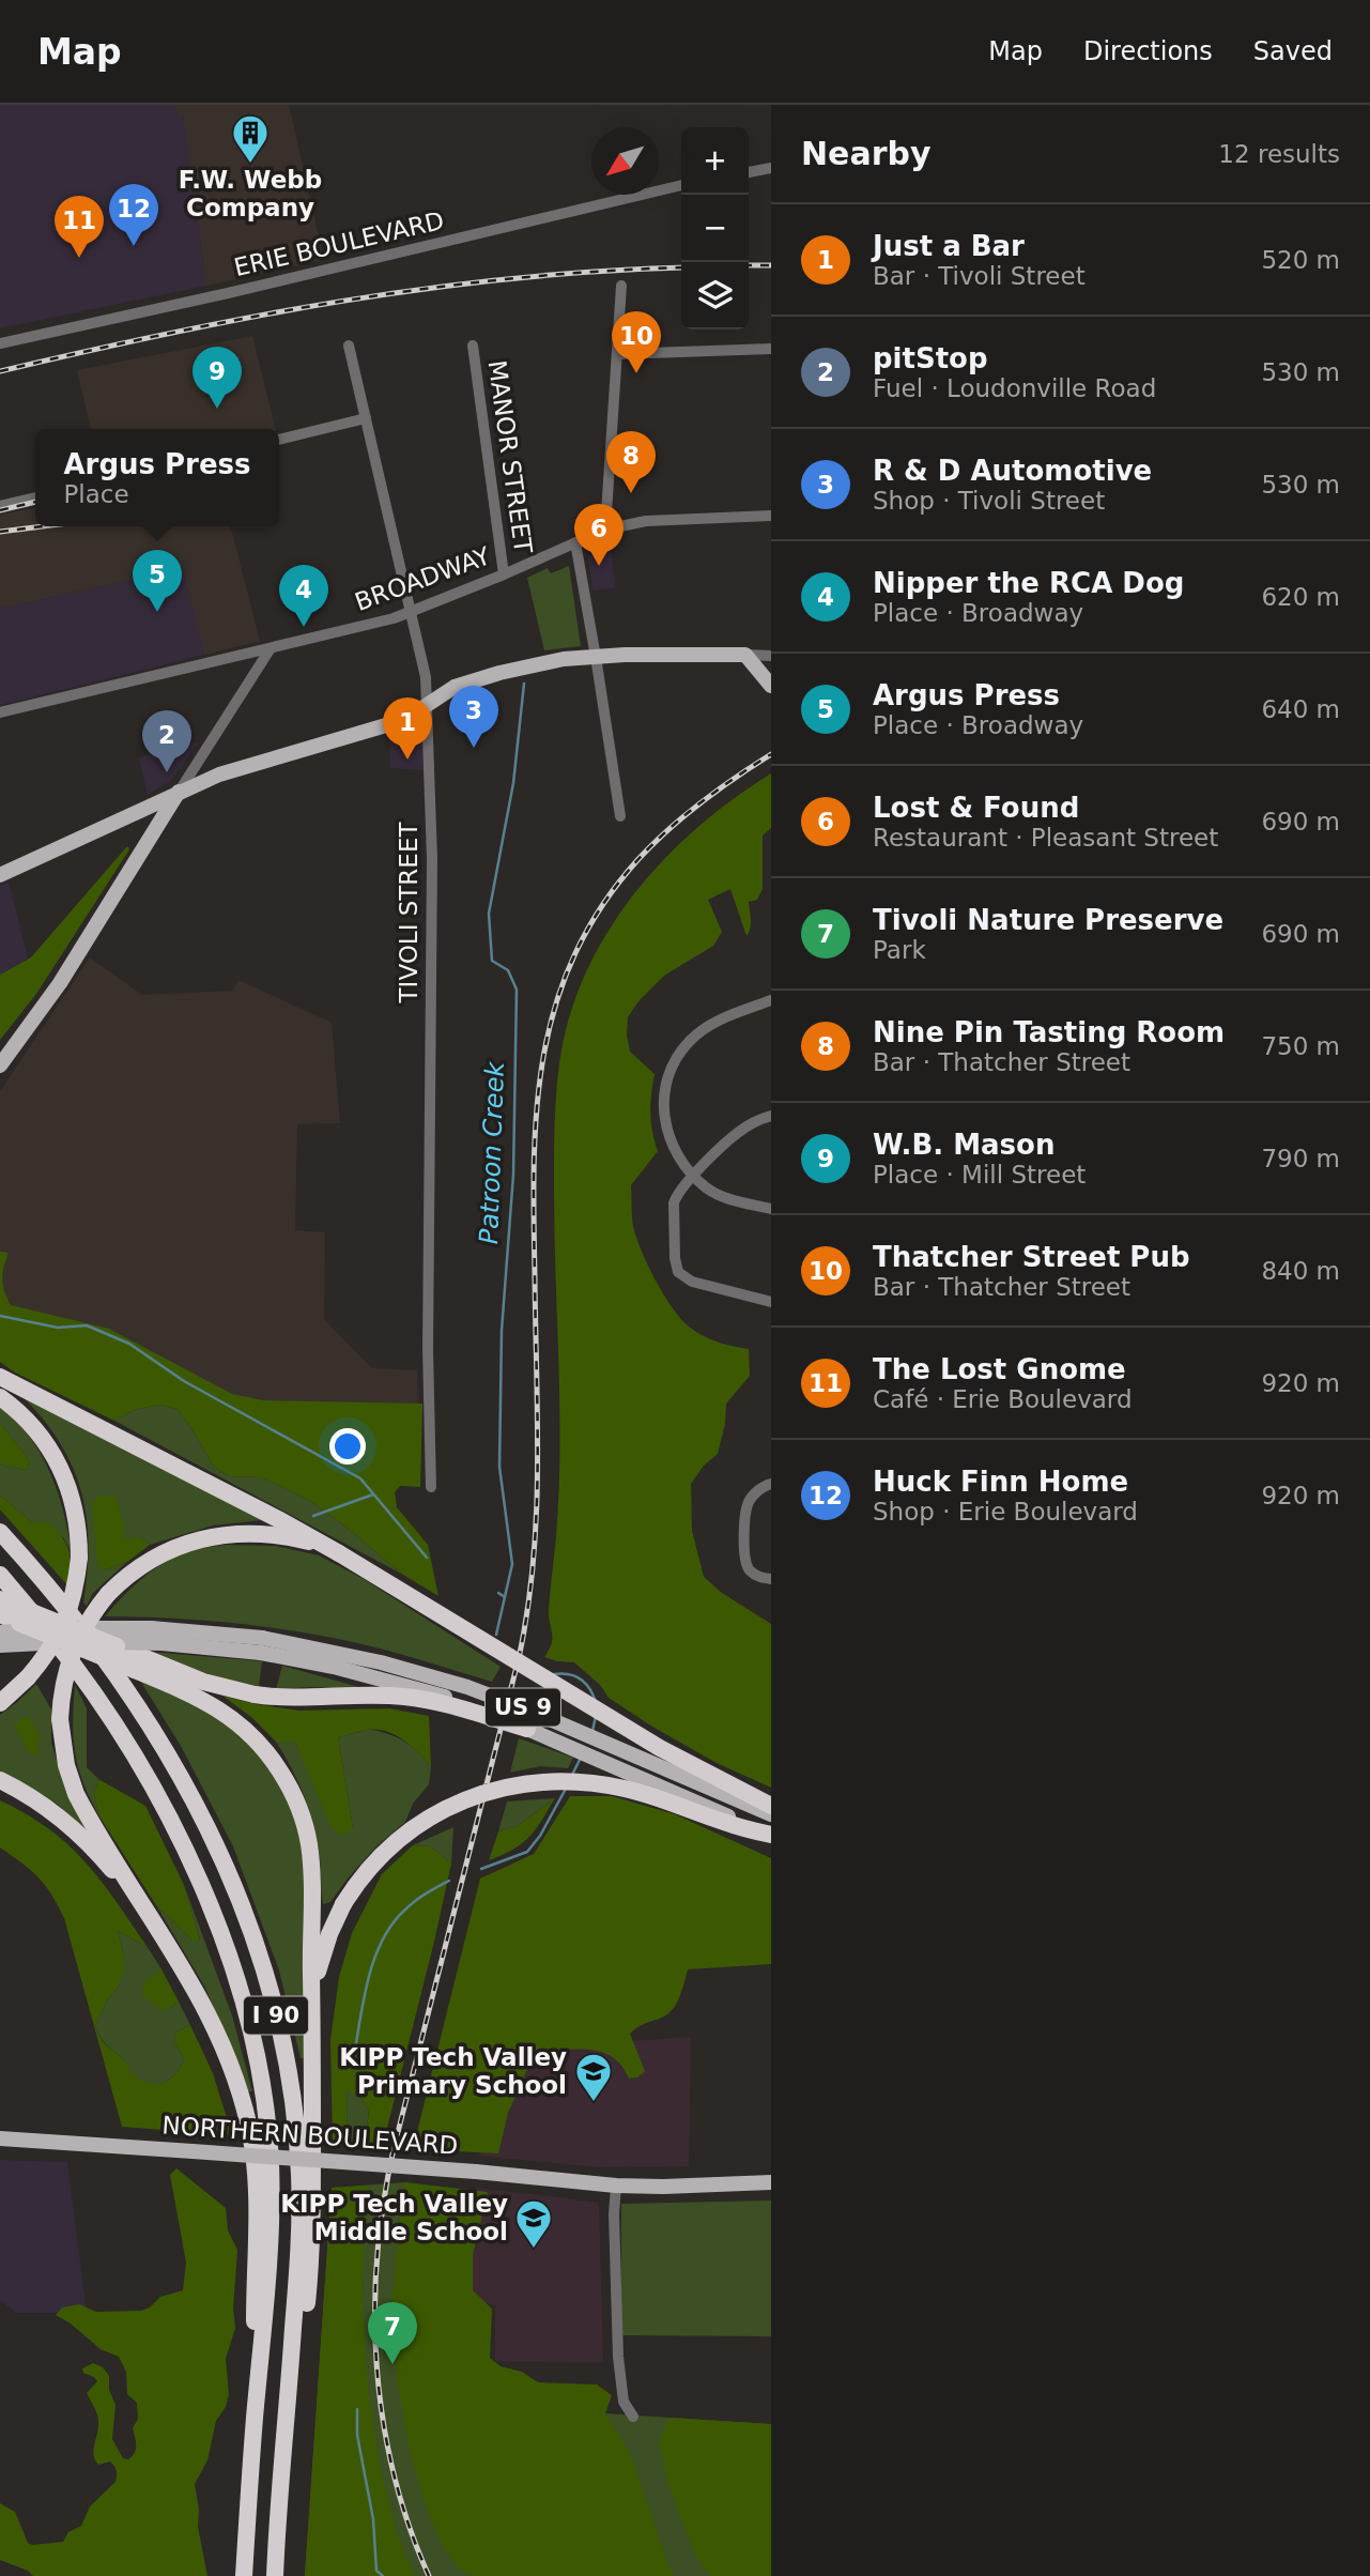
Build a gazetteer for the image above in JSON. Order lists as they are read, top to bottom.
{
  "streets": {
    "highway": ["I 90"],
    "main road": ["US 9", "NORTHERN BOULEVARD"],
    "street": [
      "ERIE BOULEVARD",
      "MANOR STREET",
      "BROADWAY",
      "TIVOLI STREET"
    ]
  },
  "crossings": [
    ["MANOR STREET", "BROADWAY"],
    ["BROADWAY", "TIVOLI STREET"]
  ],
  "water": ["Patroon Creek"],
  "places": {
    "building": ["F.W. Webb Company"],
    "school or university": ["KIPP Tech Valley Primary School", "KIPP Tech Valley Middle School"]
  },
  "north": "bottom left",
  "page": {
    "header": "Map",
    "nav": ["Map", "Directions", "Saved"],
    "heading": ["Nearby", "12 results"],
    "map_buttons": ["+", "−"],
    "pins": [
      "12",
      "11",
      "10",
      "9",
      "8",
      "6",
      "5",
      "4",
      "3",
      "1",
      "2",
      "7"
    ],
    "list": [
      {
        "mark": "1",
        "name": "Just a Bar",
        "note": "Bar · Tivoli Street",
        "value": "520 m"
      },
      {
        "mark": "2",
        "name": "pitStop",
        "note": "Fuel · Loudonville Road",
        "value": "530 m"
      },
      {
        "mark": "3",
        "name": "R & D Automotive",
        "note": "Shop · Tivoli Street",
        "value": "530 m"
      },
      {
        "mark": "4",
        "name": "Nipper the RCA Dog",
        "note": "Place · Broadway",
        "value": "620 m"
      },
      {
        "mark": "5",
        "name": "Argus Press",
        "note": "Place · Broadway",
        "value": "640 m"
      },
      {
        "mark": "6",
        "name": "Lost & Found",
        "note": "Restaurant · Pleasant Street",
        "value": "690 m"
      },
      {
        "mark": "7",
        "name": "Tivoli Nature Preserve",
        "note": "Park",
        "value": "690 m"
      },
      {
        "mark": "8",
        "name": "Nine Pin Tasting Room",
        "note": "Bar · Thatcher Street",
        "value": "750 m"
      },
      {
        "mark": "9",
        "name": "W.B. Mason",
        "note": "Place · Mill Street",
        "value": "790 m"
      },
      {
        "mark": "10",
        "name": "Thatcher Street Pub",
        "note": "Bar · Thatcher Street",
        "value": "840 m"
      },
      {
        "mark": "11",
        "name": "The Lost Gnome",
        "note": "Café · Erie Boulevard",
        "value": "920 m"
      },
      {
        "mark": "12",
        "name": "Huck Finn Home",
        "note": "Shop · Erie Boulevard",
        "value": "920 m"
      }
    ],
    "popup": ["Argus Press", "Place"]
  }
}
